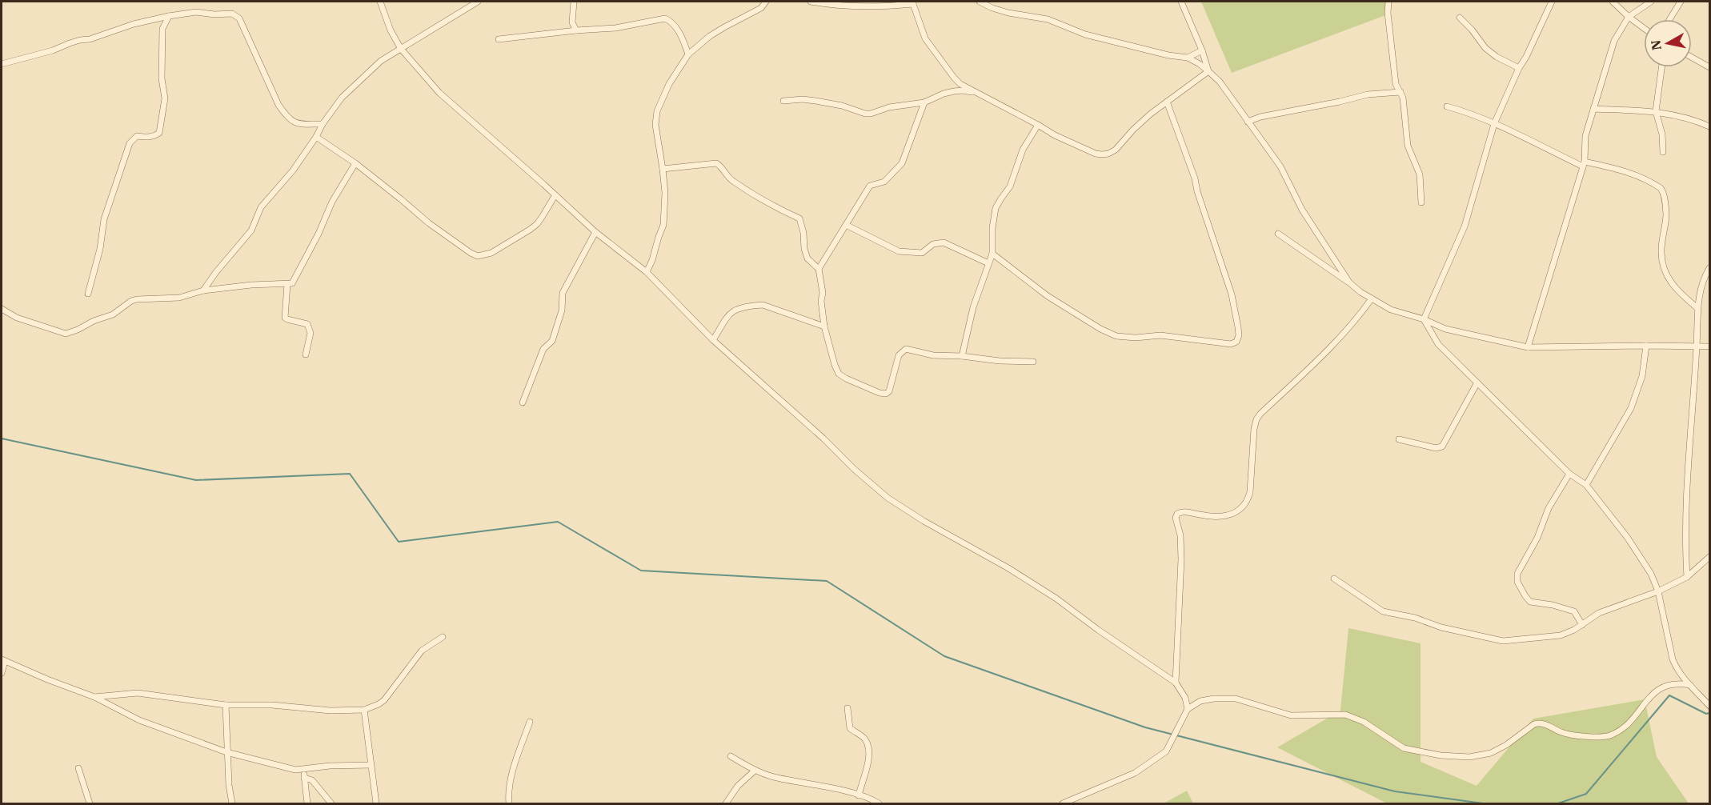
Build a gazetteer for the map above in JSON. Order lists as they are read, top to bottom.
{
  "north": "left"
}
